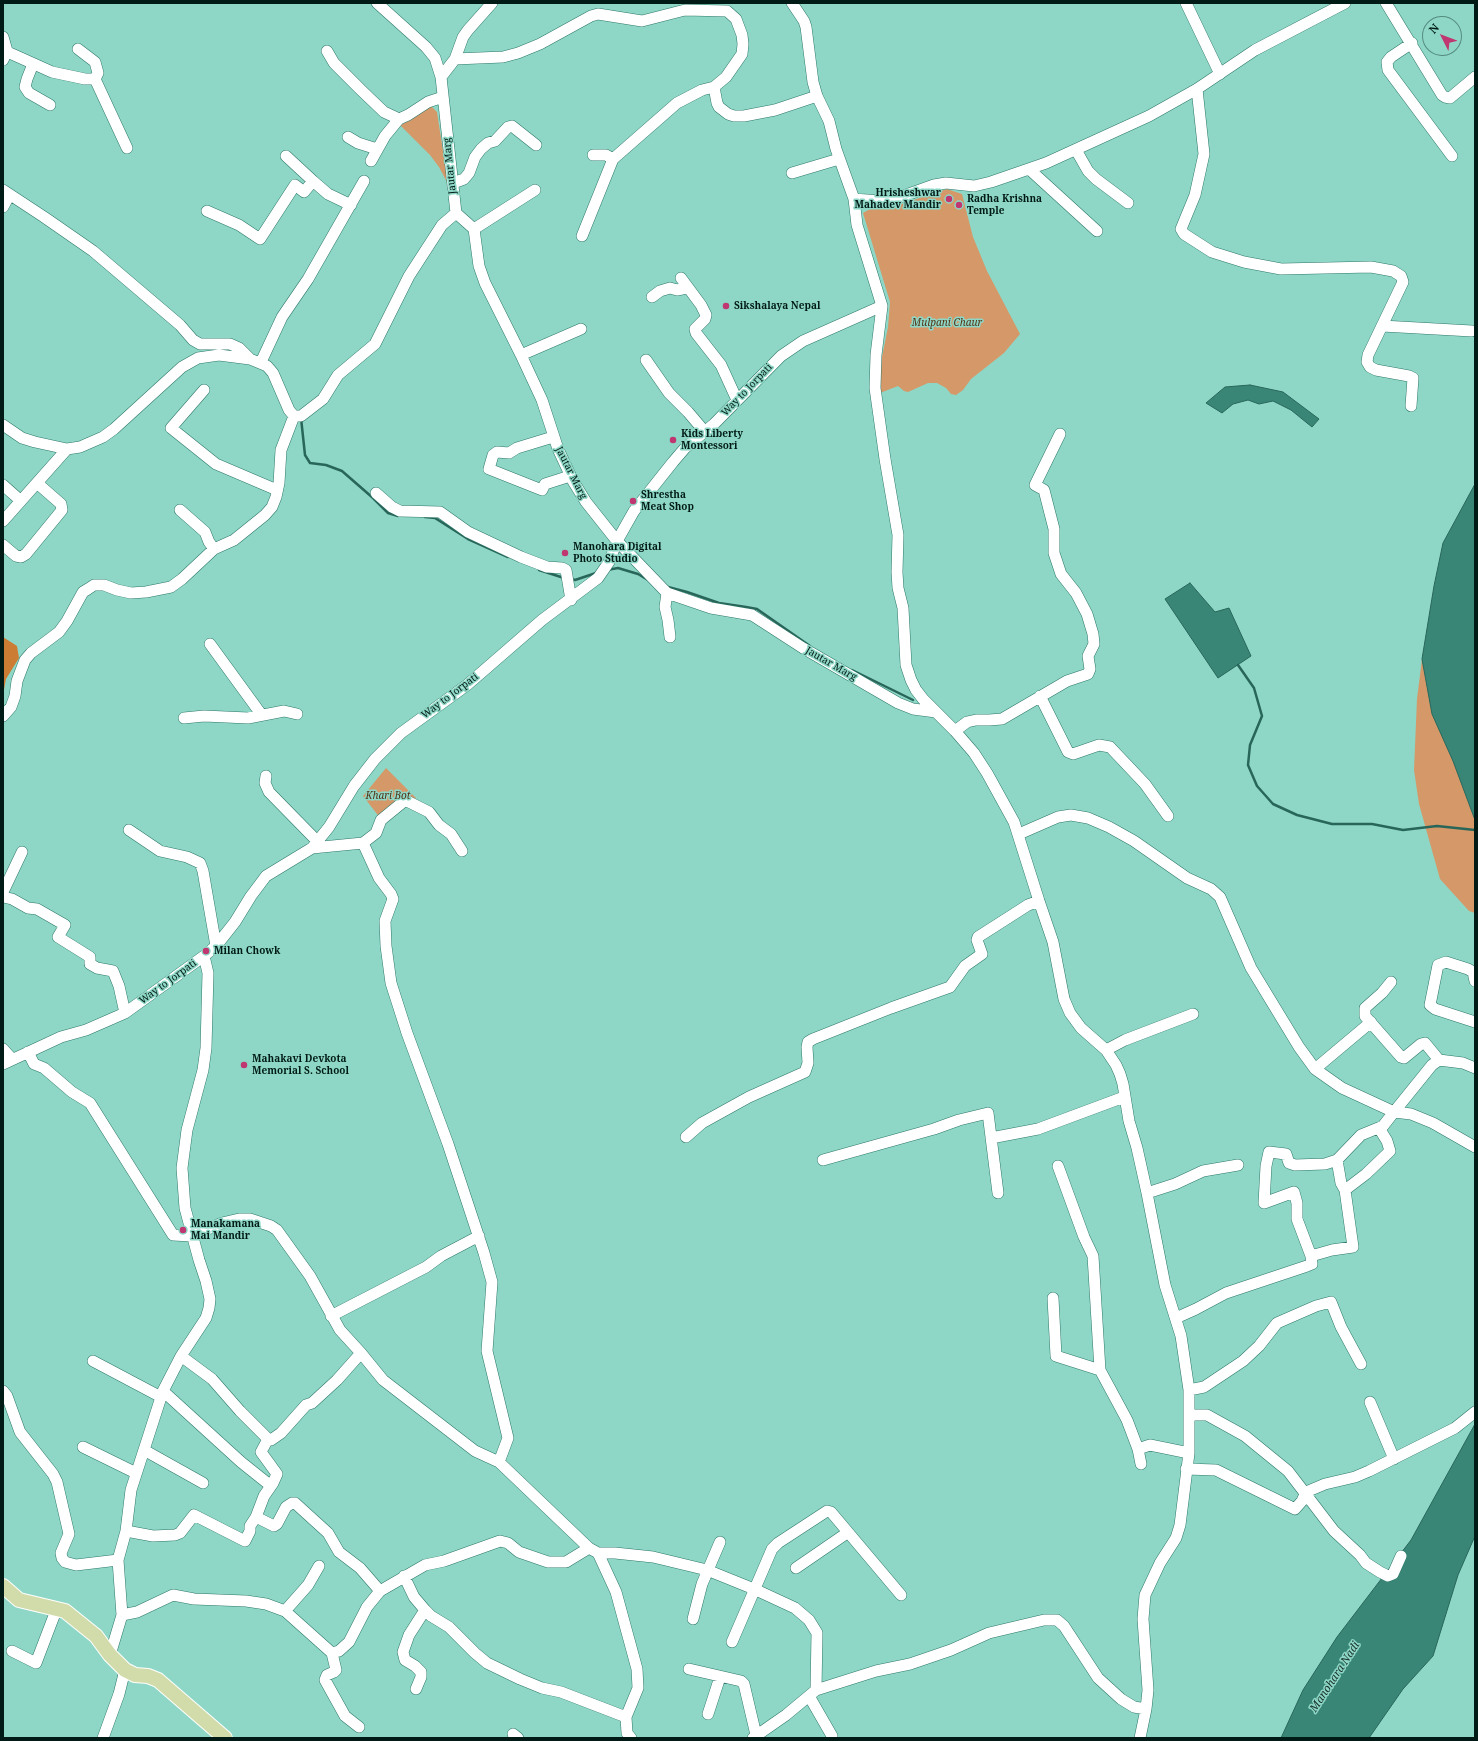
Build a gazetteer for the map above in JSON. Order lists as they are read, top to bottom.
{
  "streets": {
    "street": ["Jautar Marg", "Way to Jorpati"]
  },
  "crossings": [
    ["Jautar Marg", "Way to Jorpati"]
  ],
  "water": ["Manohara Nadi"],
  "parks": ["Mulpani Chaur", "Khari Bot"],
  "places": [
    "Hrisheshwar Mahadev Mandir",
    "Radha Krishna Temple",
    "Sikshalaya Nepal",
    "Kids Liberty Montessori",
    "Shrestha Meat Shop",
    "Manohara Digital Photo Studio",
    "Milan Chowk",
    "Mahakavi Devkota Memorial S. School",
    "Manakamana Mai Mandir"
  ],
  "north": "top left"
}
